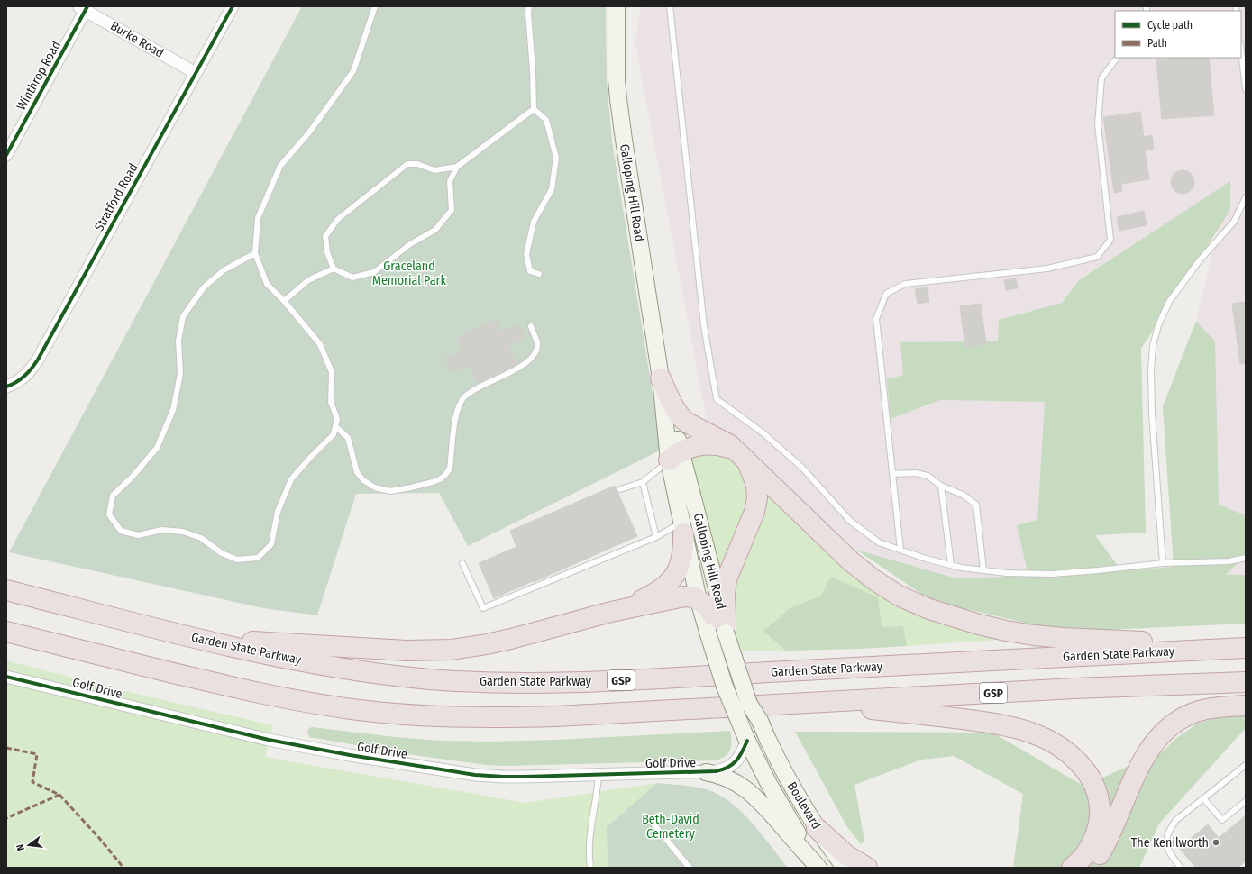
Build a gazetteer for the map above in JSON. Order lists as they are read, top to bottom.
{
  "streets": {
    "highway": ["Garden State Parkway", "GSP"],
    "main road": ["Galloping Hill Road", "Boulevard"],
    "street": [
      "Burke Road",
      "Winthrop Road",
      "Stratford Road",
      "Golf Drive"
    ]
  },
  "crossings": [
    ["Burke Road", "Winthrop Road"],
    ["Burke Road", "Stratford Road"],
    ["Galloping Hill Road", "Golf Drive"],
    ["Galloping Hill Road", "Boulevard"],
    ["Golf Drive", "Boulevard"]
  ],
  "parks": ["Graceland Memorial Park", "Beth-David Cemetery"],
  "places": ["The Kenilworth"],
  "legend": ["Cycle path", "Path"],
  "north": "left"
}
